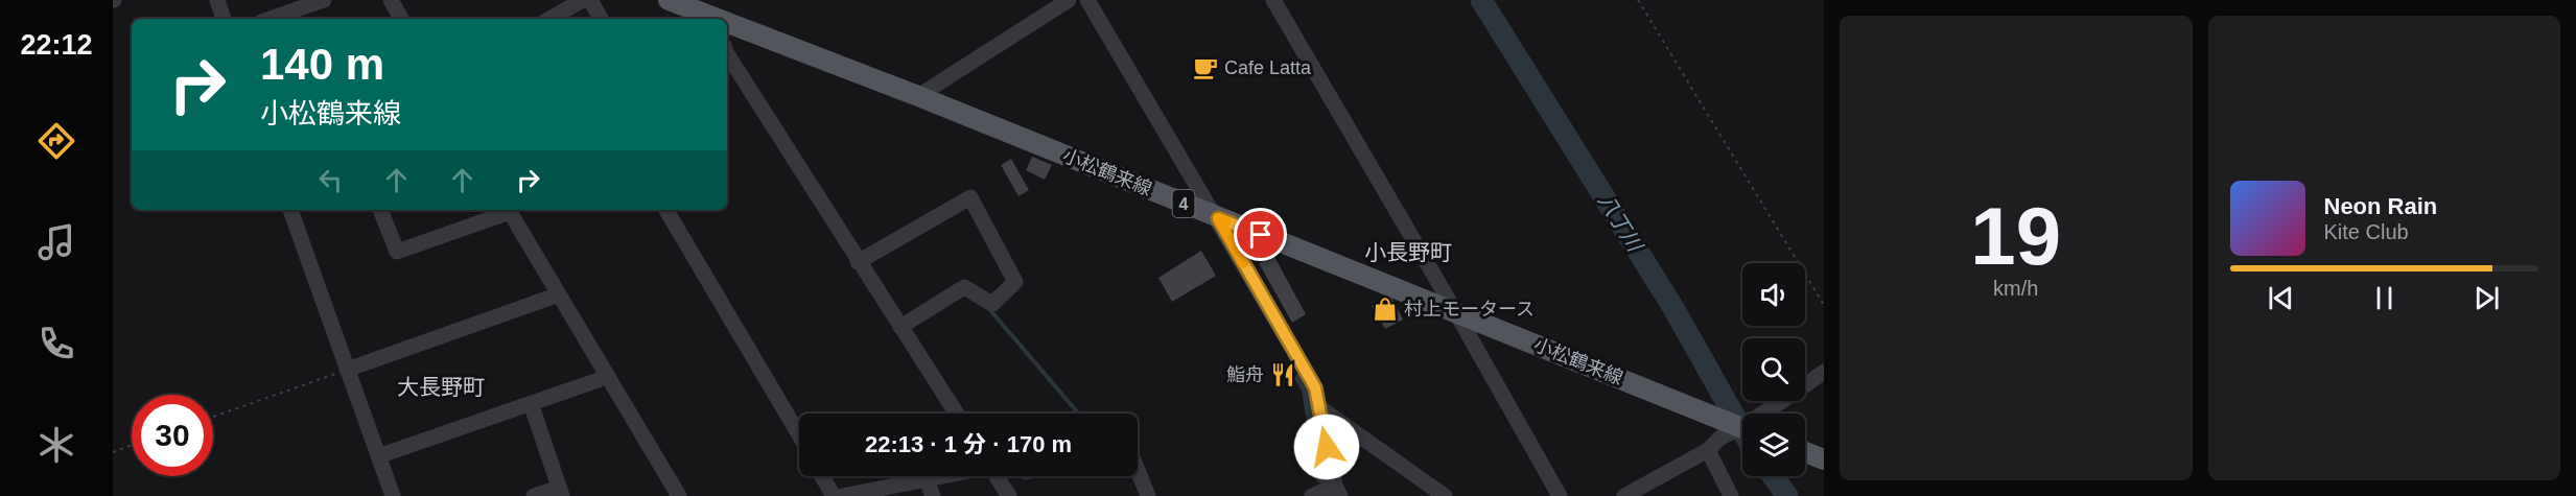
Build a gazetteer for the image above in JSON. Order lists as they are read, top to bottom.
{
  "streets": {
    "main road": ["小松鶴来線", "4"]
  },
  "districts": ["小長野町", "大長野町"],
  "water": ["八丁川"],
  "places": {
    "cafe": ["Cafe Latta"],
    "shop": ["村上モータース"],
    "restaurant": ["鮨舟"]
  },
  "page": {
    "tabs": "22:12",
    "tile": ["19", "km/h"],
    "turn": ["140 m", "小松鶴来線"],
    "song": ["Neon Rain", "Kite Club"],
    "limit": "30",
    "trip": "22:13 · 1 分 · 170 m"
  }
}
